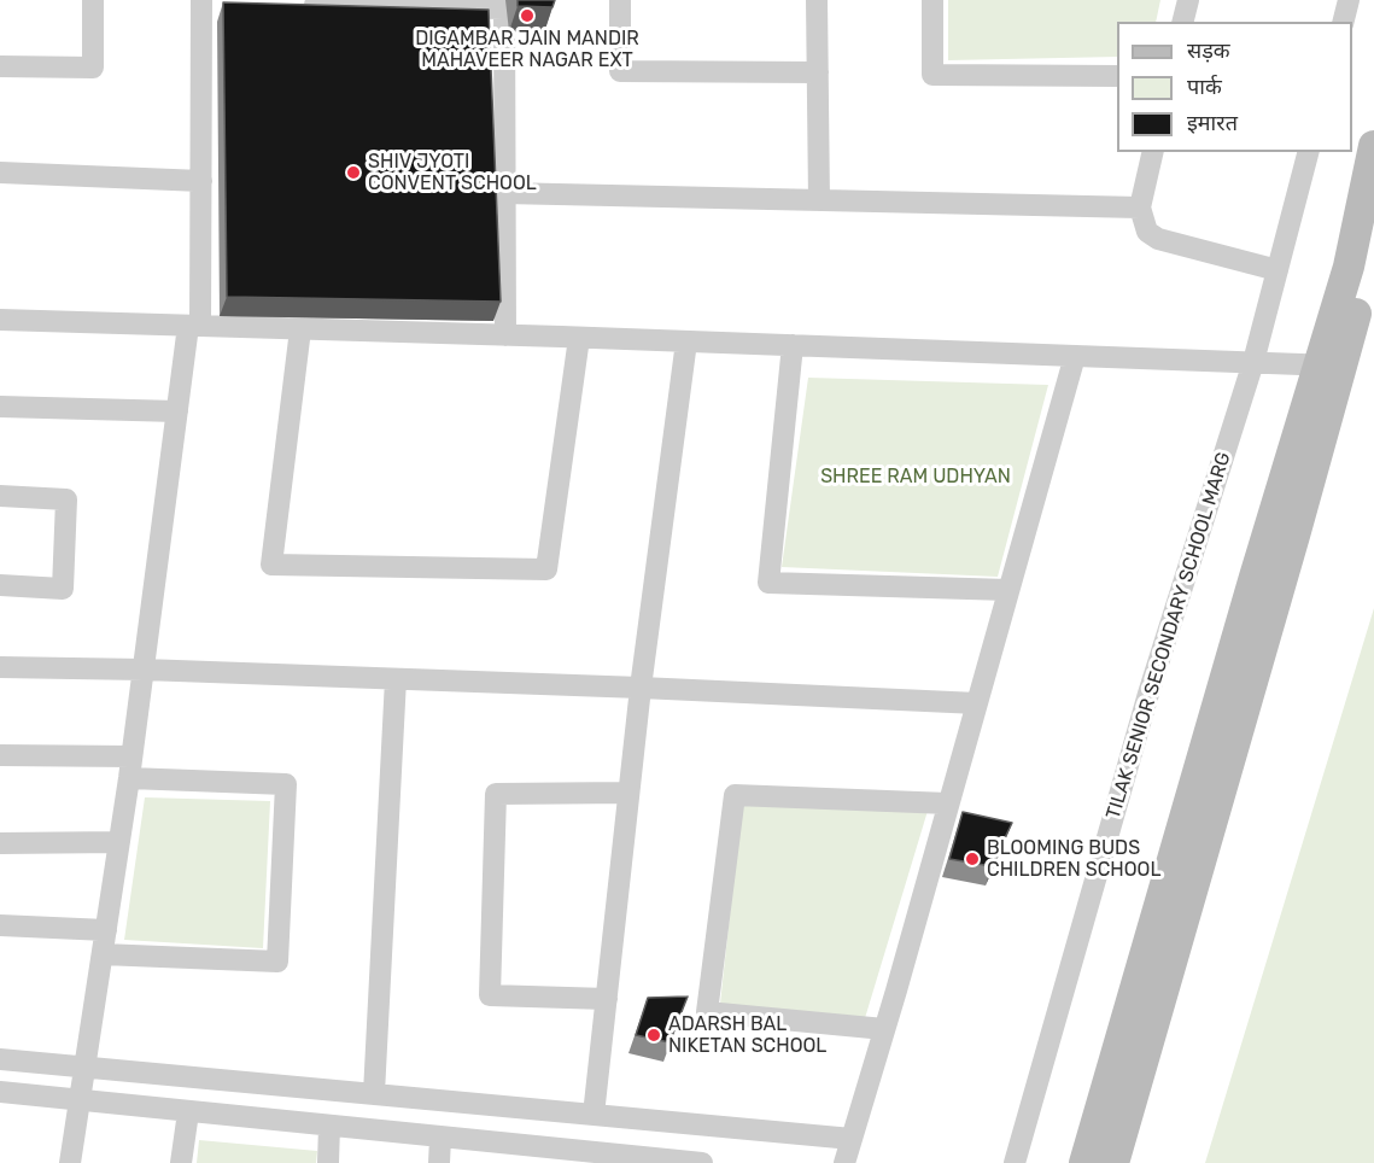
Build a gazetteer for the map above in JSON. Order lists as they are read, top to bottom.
{
  "streets": {
    "street": ["TILAK SENIOR SECONDARY SCHOOL MARG"]
  },
  "parks": ["SHREE RAM UDHYAN"],
  "places": [
    "DIGAMBAR JAIN MANDIR MAHAVEER NAGAR EXT",
    "SHIV JYOTI CONVENT SCHOOL",
    "BLOOMING BUDS CHILDREN SCHOOL",
    "ADARSH BAL NIKETAN SCHOOL"
  ],
  "legend": ["सड़क", "पार्क", "इमारत"]
}
